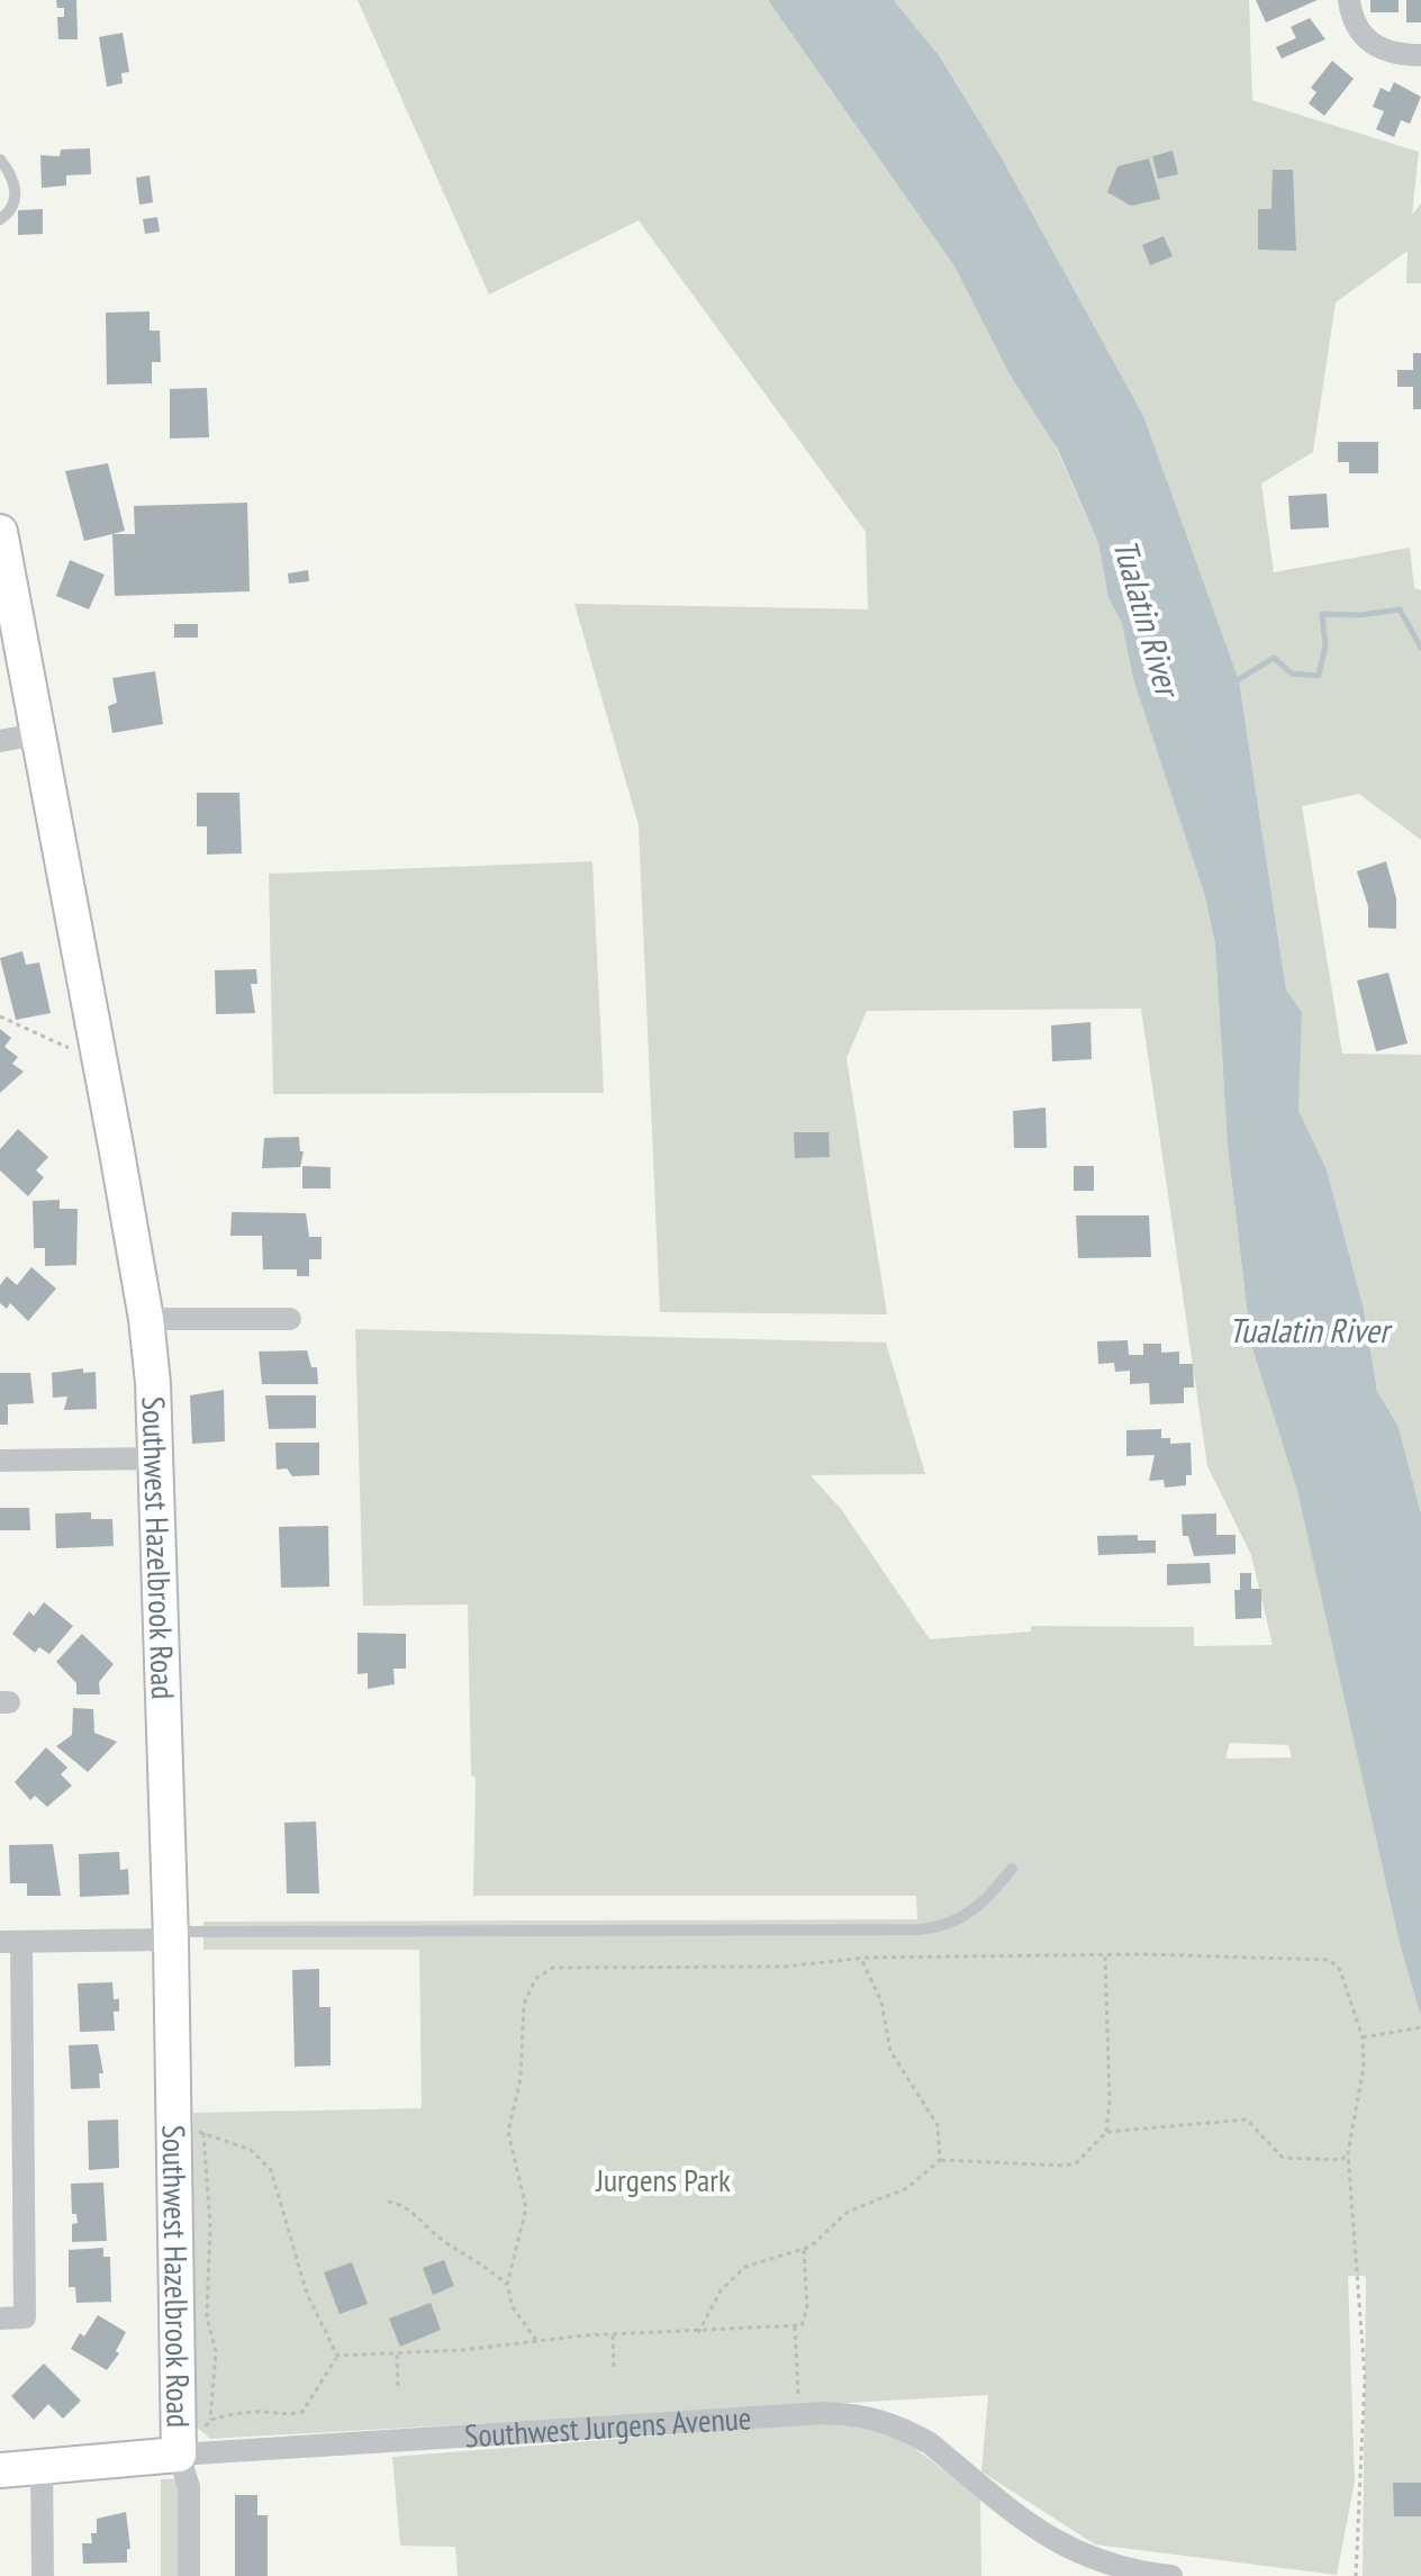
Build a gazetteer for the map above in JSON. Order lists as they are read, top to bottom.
{
  "streets": {
    "street": ["Southwest Hazelbrook Road", "Southwest Jurgens Avenue"]
  },
  "crossings": [
    ["Southwest Hazelbrook Road", "Southwest Jurgens Avenue"]
  ],
  "water": ["Tualatin River"],
  "parks": ["Jurgens Park"]
}
